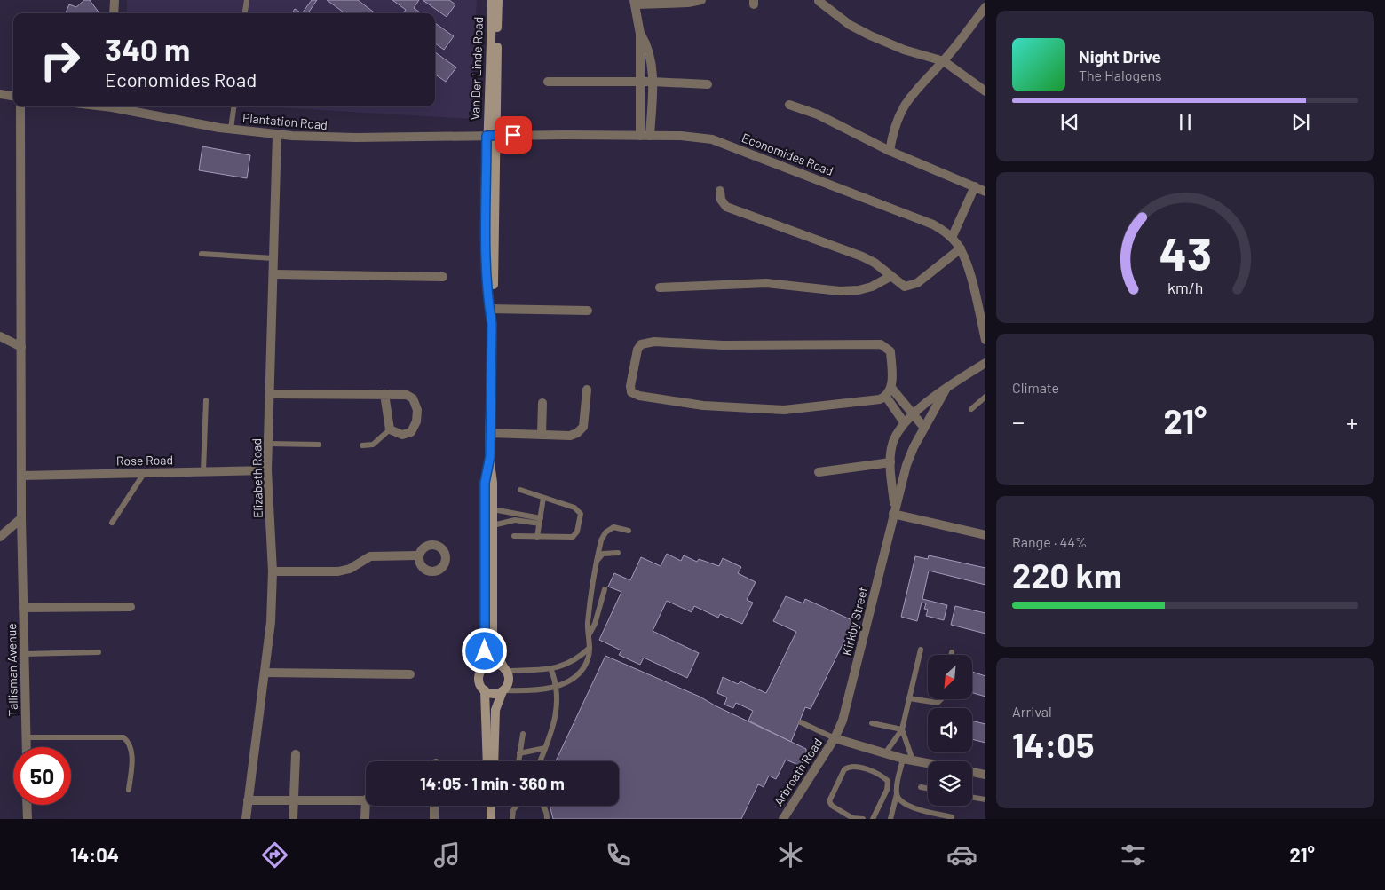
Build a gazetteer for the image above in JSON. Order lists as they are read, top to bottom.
{
  "streets": {
    "main road": ["Van Der Linde Road"],
    "street": [
      "Plantation Road",
      "Economides Road",
      "Rose Road",
      "Elizabeth Road",
      "Kirkby Street",
      "Tallisman Avenue",
      "Arbroath Road"
    ]
  },
  "crossings": [
    ["Van Der Linde Road", "Plantation Road"],
    ["Van Der Linde Road", "Economides Road"],
    ["Plantation Road", "Economides Road"],
    ["Plantation Road", "Elizabeth Road"],
    ["Rose Road", "Elizabeth Road"],
    ["Rose Road", "Tallisman Avenue"],
    ["Kirkby Street", "Arbroath Road"]
  ],
  "north": "bottom left",
  "page": {
    "turn": ["340 m", "Economides Road"],
    "song": ["Night Drive", "The Halogens"],
    "tile": [
      "Climate",
      ["Range · 44%", "220 km"],
      ["Arrival", "14:05"]
    ],
    "heat": ["−", "21°", "+"],
    "limit": "50",
    "trip": "14:05 · 1 min · 360 m",
    "tabs": ["14:04", "21°"],
    "gauge": ["43", "km/h"]
  }
}
